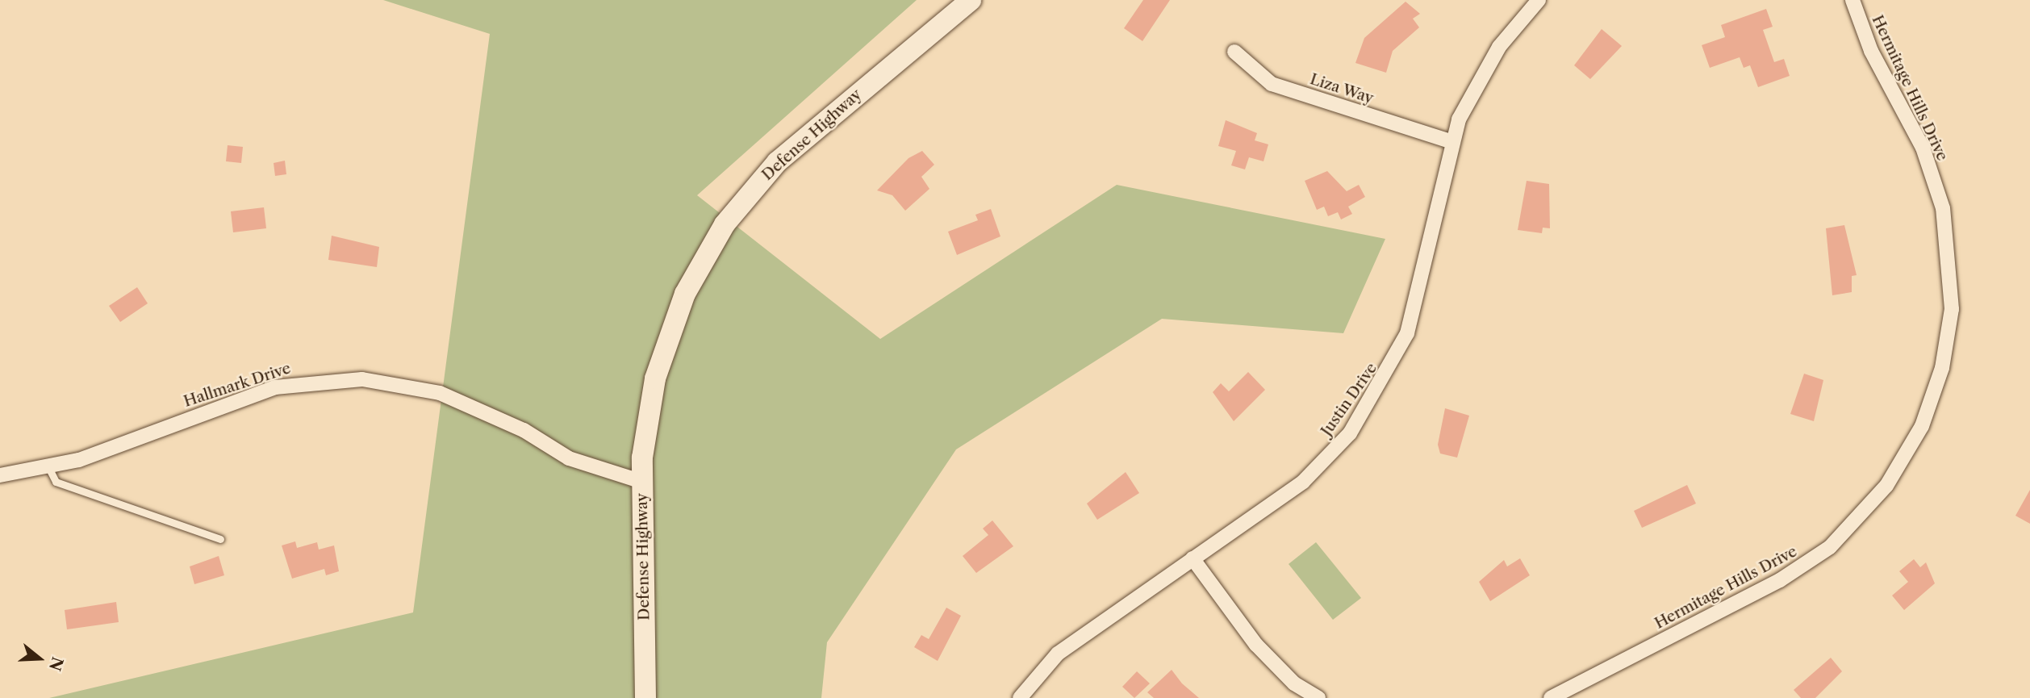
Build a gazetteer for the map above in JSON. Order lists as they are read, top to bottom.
{
  "streets": {
    "main road": ["Defense Highway"],
    "street": [
      "Hermitage Hills Drive",
      "Liza Way",
      "Hallmark Drive",
      "Justin Drive"
    ]
  },
  "crossings": [
    ["Liza Way", "Justin Drive"],
    ["Defense Highway", "Hallmark Drive"]
  ],
  "north": "right"
}
